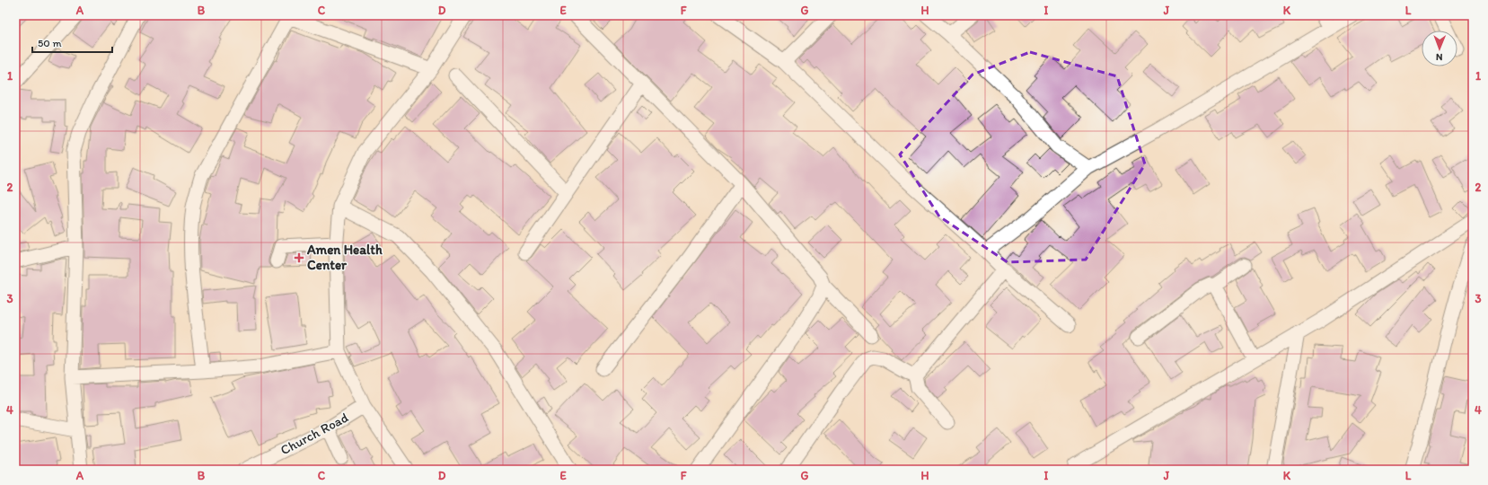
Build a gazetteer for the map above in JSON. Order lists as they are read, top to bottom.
{
  "streets": {
    "street": ["Church Road"]
  },
  "places": {
    "health": ["Amen Health Center"]
  },
  "scale_bar": "50 m",
  "north": "bottom",
  "grid": {
    "columns": [
      "A",
      "B",
      "C",
      "D",
      "E",
      "F",
      "G",
      "H",
      "I",
      "J",
      "K",
      "L"
    ],
    "rows": [
      "1",
      "2",
      "3",
      "4"
    ]
  }
}
